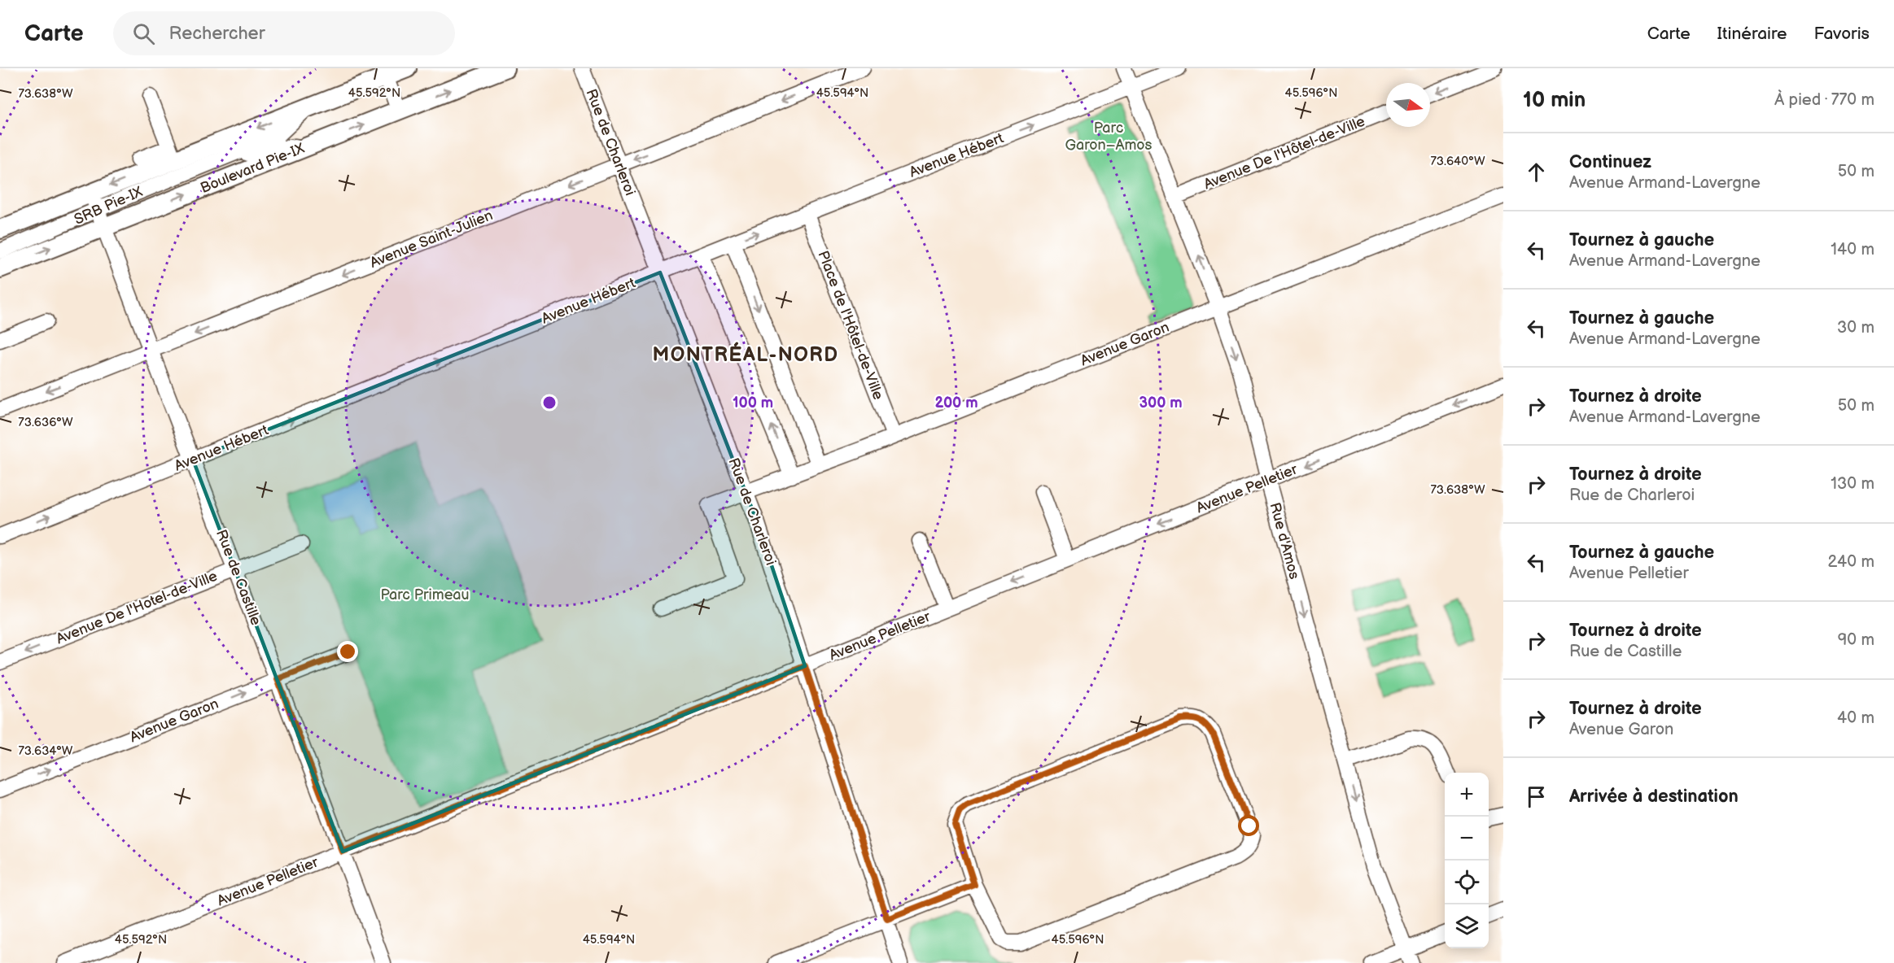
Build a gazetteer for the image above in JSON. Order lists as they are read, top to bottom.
{
  "streets": {
    "main road": ["Boulevard Pie-IX"],
    "street": [
      "Rue de Charleroi",
      "Avenue De l'Hôtel-de-Ville",
      "Avenue Hébert",
      "SRB Pie-IX",
      "Avenue Saint-Julien",
      "Place de l'Hôtel-de-Ville",
      "Avenue Garon",
      "Avenue Pelletier",
      "Rue d'Amos",
      "Rue de Castille",
      "Avenue De l'Hotel-de-Ville"
    ]
  },
  "crossings": [
    ["Rue de Charleroi", "Avenue Hébert"],
    ["Rue de Charleroi", "Avenue Saint-Julien"],
    ["Rue de Charleroi", "Avenue Garon"],
    ["Rue de Charleroi", "Avenue Pelletier"],
    ["Avenue De l'Hôtel-de-Ville", "Rue d'Amos"],
    ["Avenue Hébert", "Place de l'Hôtel-de-Ville"],
    ["Avenue Hébert", "Rue d'Amos"],
    ["Avenue Hébert", "Rue de Castille"],
    ["Boulevard Pie-IX", "SRB Pie-IX"],
    ["Boulevard Pie-IX", "Rue de Castille"],
    ["SRB Pie-IX", "Rue de Castille"],
    ["Avenue Saint-Julien", "Rue de Castille"],
    ["Place de l'Hôtel-de-Ville", "Avenue Garon"],
    ["Avenue Garon", "Rue d'Amos"],
    ["Avenue Garon", "Rue de Castille"],
    ["Avenue Pelletier", "Rue d'Amos"],
    ["Avenue Pelletier", "Rue de Castille"],
    ["Rue de Castille", "Avenue De l'Hotel-de-Ville"]
  ],
  "one_way": [
    "Avenue Hébert",
    "Avenue Saint-Julien",
    "Avenue Pelletier",
    "Avenue De l'Hotel-de-Ville"
  ],
  "districts": ["MONTRÉAL-NORD"],
  "parks": ["Parc Garon–Amos", "Parc Primeau"],
  "north": "right",
  "page": {
    "header": "Carte",
    "search": "Rechercher",
    "nav": ["Carte", "Itinéraire", "Favoris"],
    "heading": ["10 min", "À pied · 770 m"],
    "list": [
      ["Continuez", "Avenue Armand-Lavergne", "50 m"],
      ["Tournez à gauche", "Avenue Armand-Lavergne", "140 m"],
      ["Tournez à gauche", "Avenue Armand-Lavergne", "30 m"],
      ["Tournez à droite", "Avenue Armand-Lavergne", "50 m"],
      ["Tournez à droite", "Rue de Charleroi", "130 m"],
      ["Tournez à gauche", "Avenue Pelletier", "240 m"],
      ["Tournez à droite", "Rue de Castille", "90 m"],
      ["Tournez à droite", "Avenue Garon", "40 m"],
      "Arrivée à destination"
    ],
    "map_buttons": ["+", "−"]
  },
  "coordinates": [
    "45.592°N",
    "45.594°N",
    "45.596°N",
    "73.638°W",
    "73.640°W",
    "73.636°W",
    "73.634°W"
  ],
  "rings": ["100 m", "200 m", "300 m"]
}
